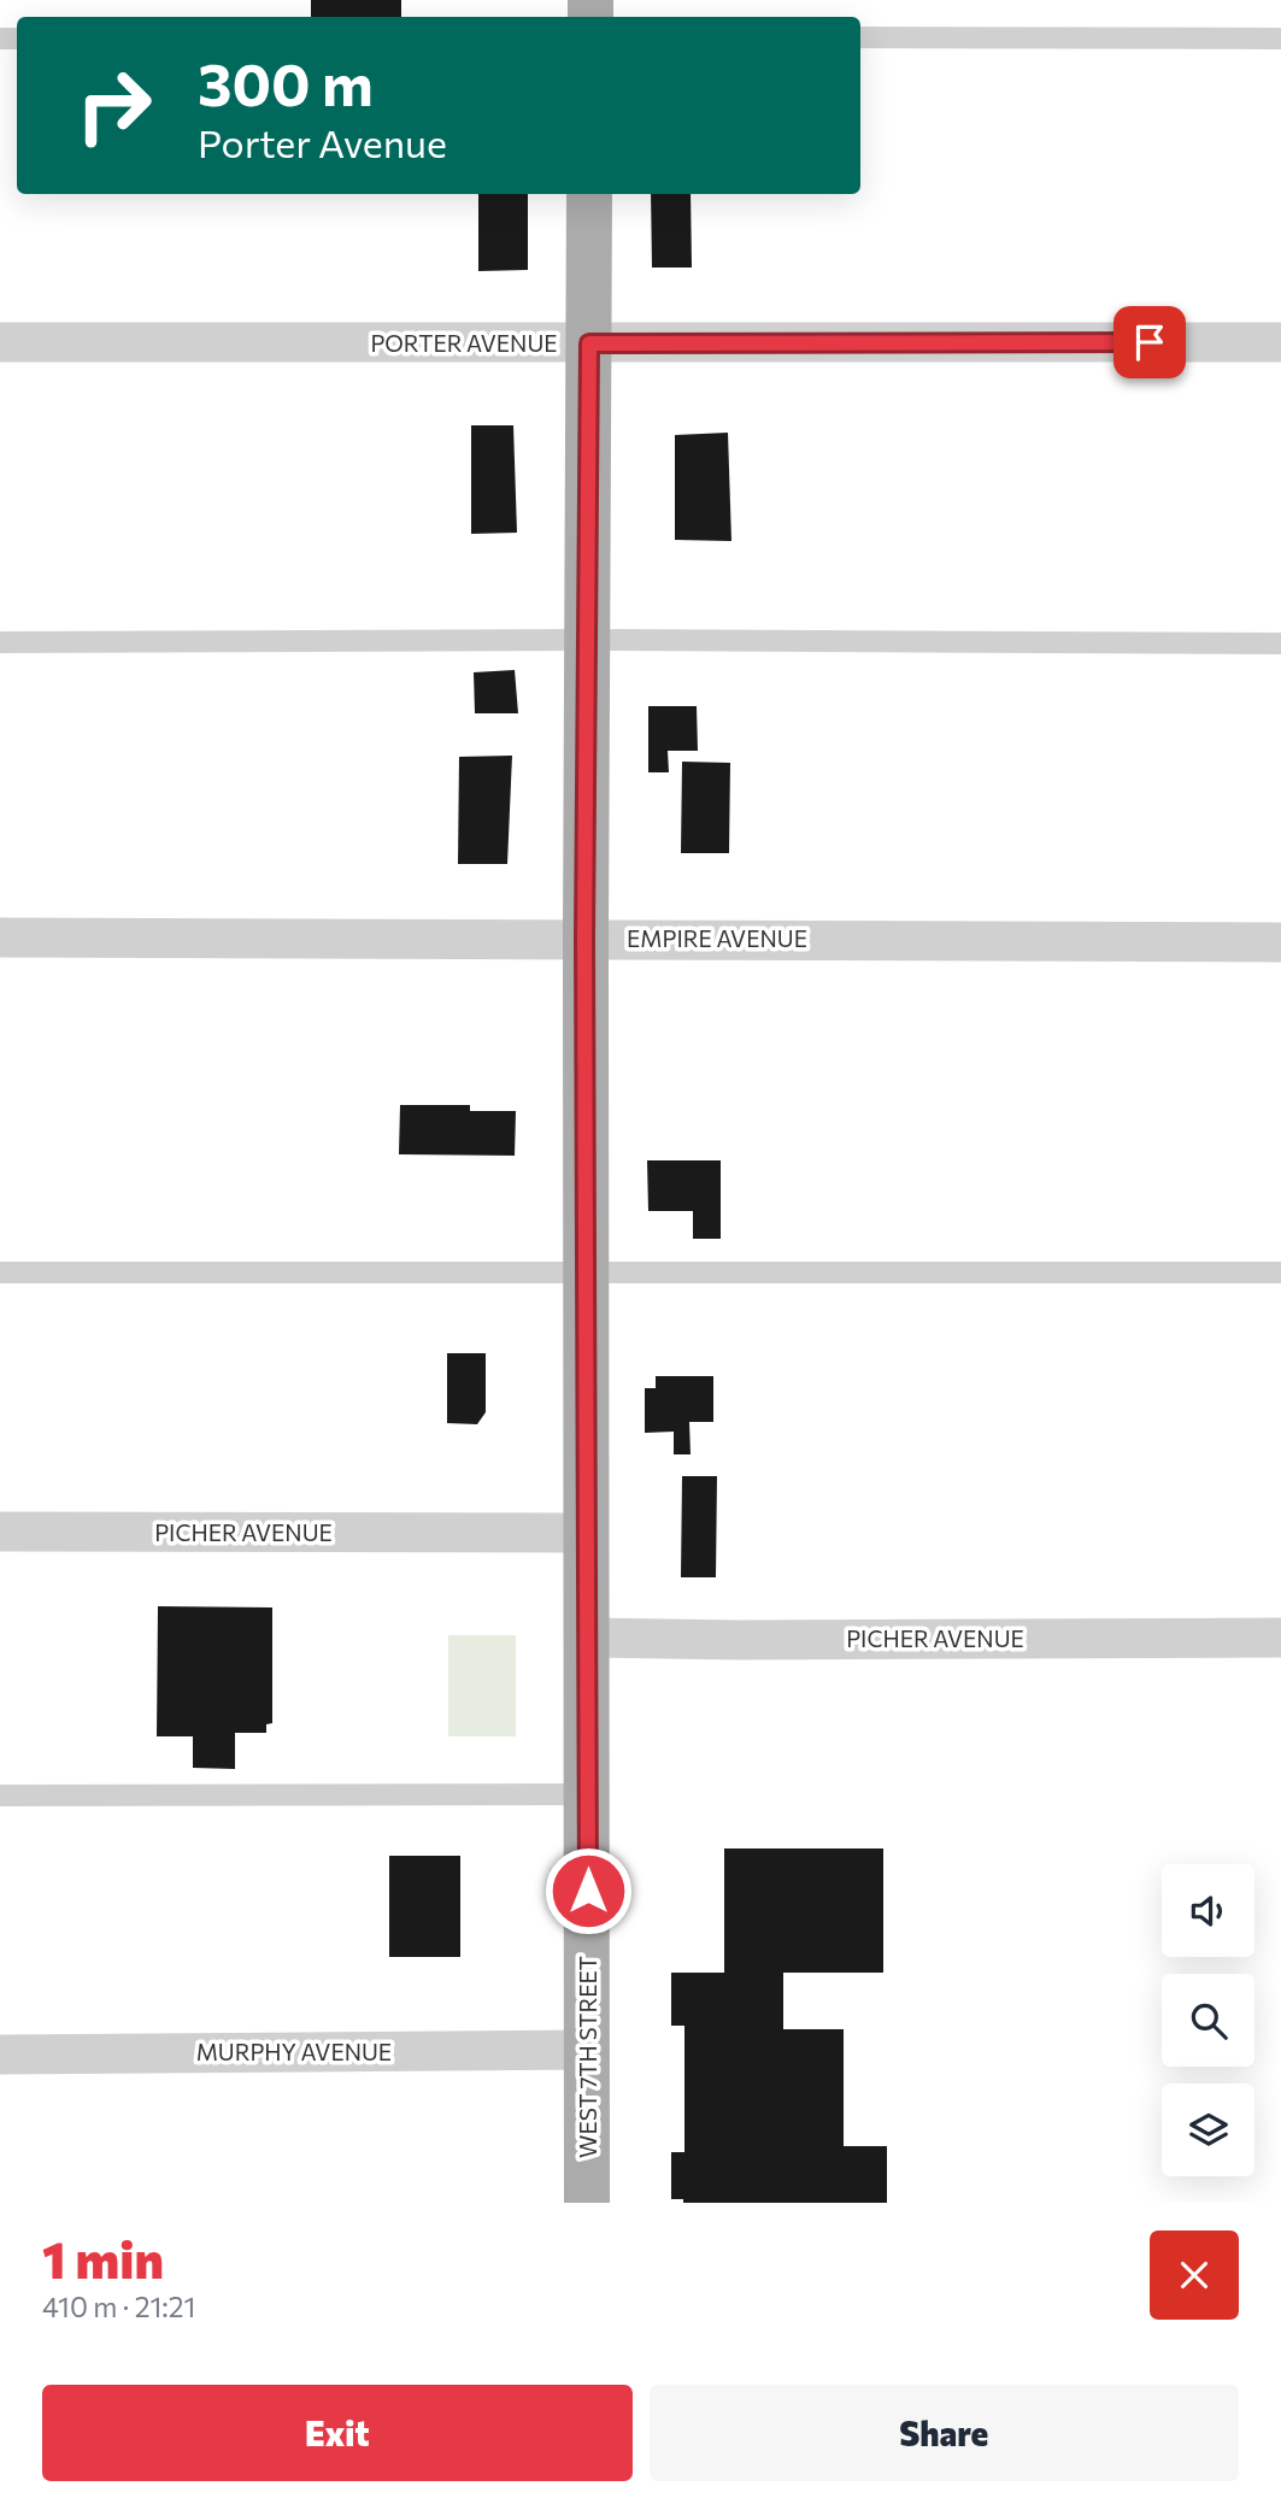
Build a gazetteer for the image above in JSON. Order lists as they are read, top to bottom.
{
  "streets": {
    "main road": ["WEST 7TH STREET"],
    "street": [
      "PORTER AVENUE",
      "EMPIRE AVENUE",
      "PICHER AVENUE",
      "MURPHY AVENUE"
    ]
  },
  "crossings": [
    ["PORTER AVENUE", "WEST 7TH STREET"],
    ["EMPIRE AVENUE", "WEST 7TH STREET"],
    ["PICHER AVENUE", "WEST 7TH STREET"],
    ["MURPHY AVENUE", "WEST 7TH STREET"]
  ],
  "page": {
    "turn": ["300 m", "Porter Avenue"],
    "heading": ["1 min", "410 m · 21:21"],
    "buttons": ["Exit", "Share"]
  }
}
